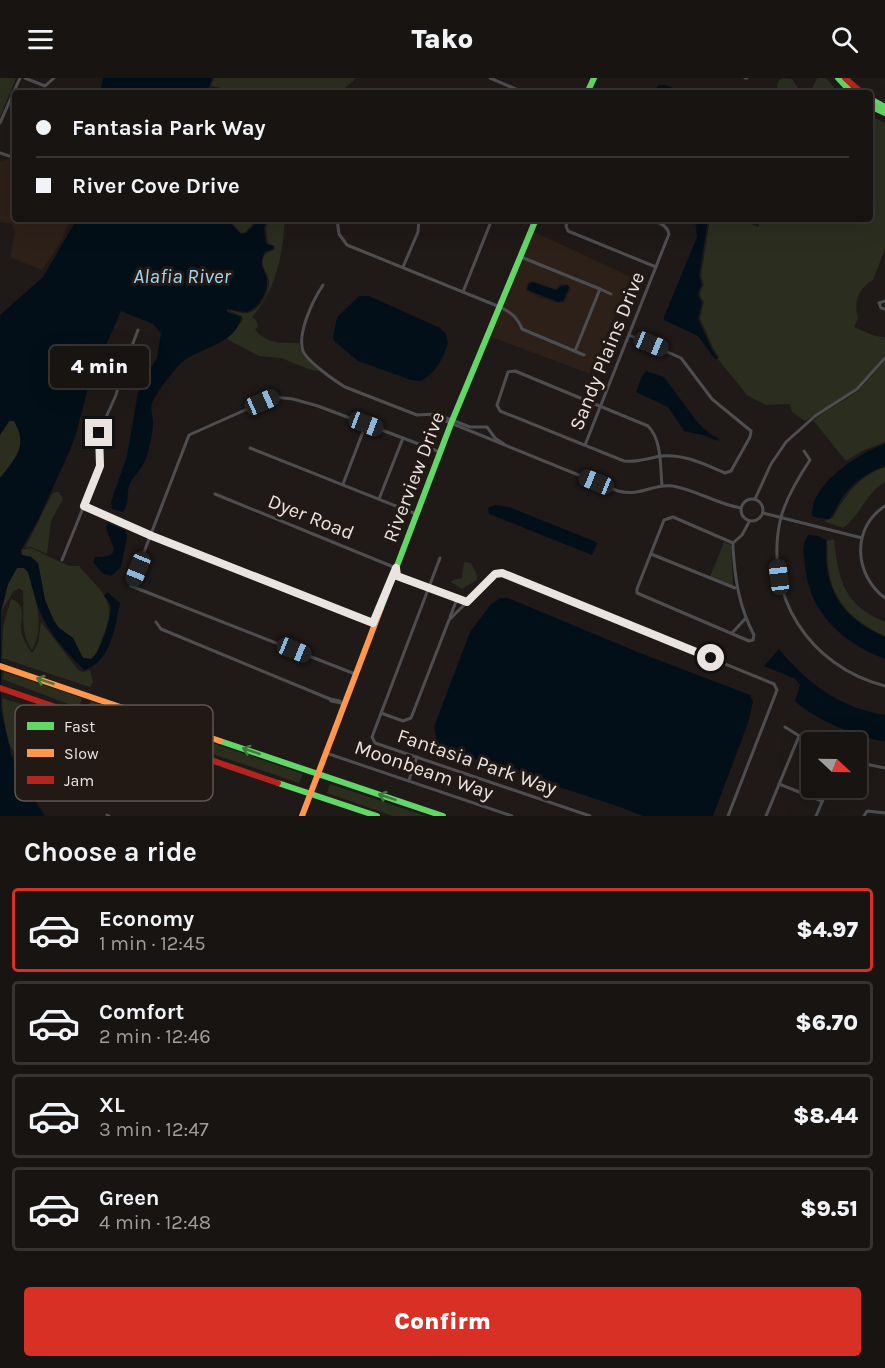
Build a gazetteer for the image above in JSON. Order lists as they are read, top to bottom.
{
  "streets": {
    "main road": ["Riverview Drive"],
    "street": [
      "Sandy Plains Drive",
      "Dyer Road",
      "Fantasia Park Way",
      "Moonbeam Way"
    ]
  },
  "crossings": [
    ["Riverview Drive", "Dyer Road"],
    ["Riverview Drive", "Moonbeam Way"]
  ],
  "water": ["Alafia River"],
  "legend": ["Fast", "Slow", "Jam"],
  "north": "right",
  "page": {
    "header": "Tako",
    "banner": ["Fantasia Park Way", "River Cove Drive"],
    "bubble": "4 min",
    "heading": "Choose a ride",
    "list": [
      {
        "name": "Economy",
        "note": "1 min · 12:45",
        "value": "$4.97"
      },
      {
        "name": "Comfort",
        "note": "2 min · 12:46",
        "value": "$6.70"
      },
      {
        "name": "XL",
        "note": "3 min · 12:47",
        "value": "$8.44"
      },
      {
        "name": "Green",
        "note": "4 min · 12:48",
        "value": "$9.51"
      }
    ],
    "buttons": "Confirm"
  }
}
